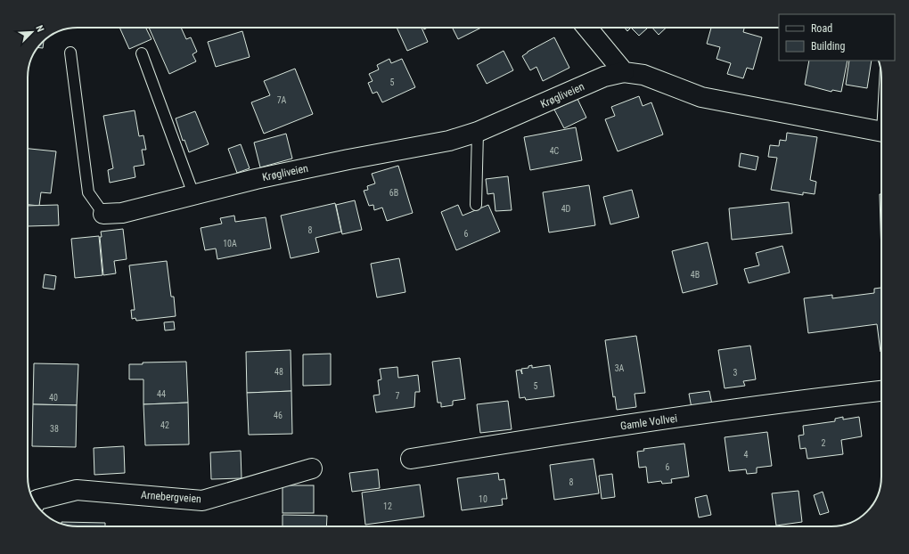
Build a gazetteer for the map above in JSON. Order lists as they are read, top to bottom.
{
  "streets": {
    "street": ["Krøgliveien", "Gamle Vollvei", "Arnebergveien"]
  },
  "house_numbers": [
    "5",
    "7A",
    "4C",
    "6B",
    "4D",
    "8",
    "6",
    "10A",
    "4B",
    "3A",
    "48",
    "3",
    "5",
    "44",
    "7",
    "40",
    "46",
    "42",
    "38",
    "2",
    "4",
    "6",
    "8",
    "10",
    "12"
  ],
  "legend": ["Road", "Building"],
  "north": "top right"
}
